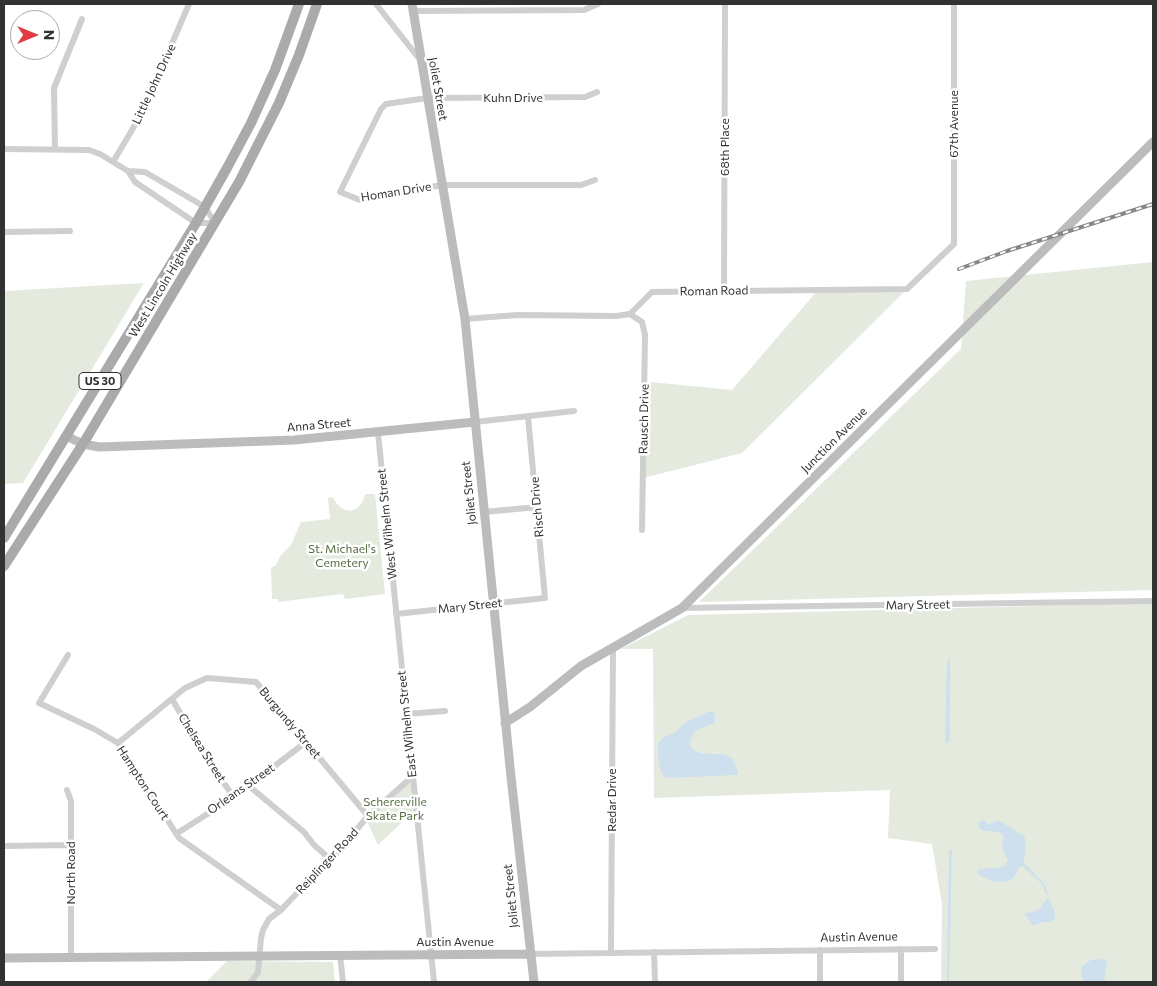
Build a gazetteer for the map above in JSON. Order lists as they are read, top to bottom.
{
  "streets": {
    "main road": ["West Lincoln Highway", "US 30"],
    "street": [
      "Little John Drive",
      "Joliet Street",
      "Kuhn Drive",
      "67th Avenue",
      "68th Place",
      "Homan Drive",
      "Roman Road",
      "Rausch Drive",
      "Anna Street",
      "Junction Avenue",
      "Risch Drive",
      "West Wilhelm Street",
      "Mary Street",
      "Burgundy Street",
      "East Wilhelm Street",
      "Chelsea Street",
      "Hampton Court",
      "Orleans Street",
      "Redar Drive",
      "Reiplinger Road",
      "North Road",
      "Austin Avenue"
    ]
  },
  "crossings": [
    ["Joliet Street", "Kuhn Drive"],
    ["Joliet Street", "Homan Drive"],
    ["Joliet Street", "Anna Street"],
    ["Joliet Street", "Junction Avenue"],
    ["Joliet Street", "Mary Street"],
    ["Joliet Street", "Austin Avenue"],
    ["Kuhn Drive", "Homan Drive"],
    ["67th Avenue", "Roman Road"],
    ["68th Place", "Roman Road"],
    ["West Lincoln Highway", "Anna Street"],
    ["Roman Road", "Rausch Drive"],
    ["Anna Street", "Risch Drive"],
    ["Anna Street", "West Wilhelm Street"],
    ["Junction Avenue", "Mary Street"],
    ["Junction Avenue", "Redar Drive"],
    ["Risch Drive", "Mary Street"],
    ["West Wilhelm Street", "Mary Street"],
    ["West Wilhelm Street", "East Wilhelm Street"],
    ["Mary Street", "East Wilhelm Street"],
    ["Burgundy Street", "Chelsea Street"],
    ["Burgundy Street", "Hampton Court"],
    ["Burgundy Street", "Orleans Street"],
    ["Burgundy Street", "Reiplinger Road"],
    ["East Wilhelm Street", "Reiplinger Road"],
    ["East Wilhelm Street", "Austin Avenue"],
    ["Chelsea Street", "Orleans Street"],
    ["Hampton Court", "Orleans Street"],
    ["Hampton Court", "Reiplinger Road"],
    ["Redar Drive", "Austin Avenue"],
    ["Reiplinger Road", "Austin Avenue"],
    ["North Road", "Austin Avenue"]
  ],
  "parks": ["St. Michael's Cemetery", "Schererville Skate Park"],
  "north": "right"
}
